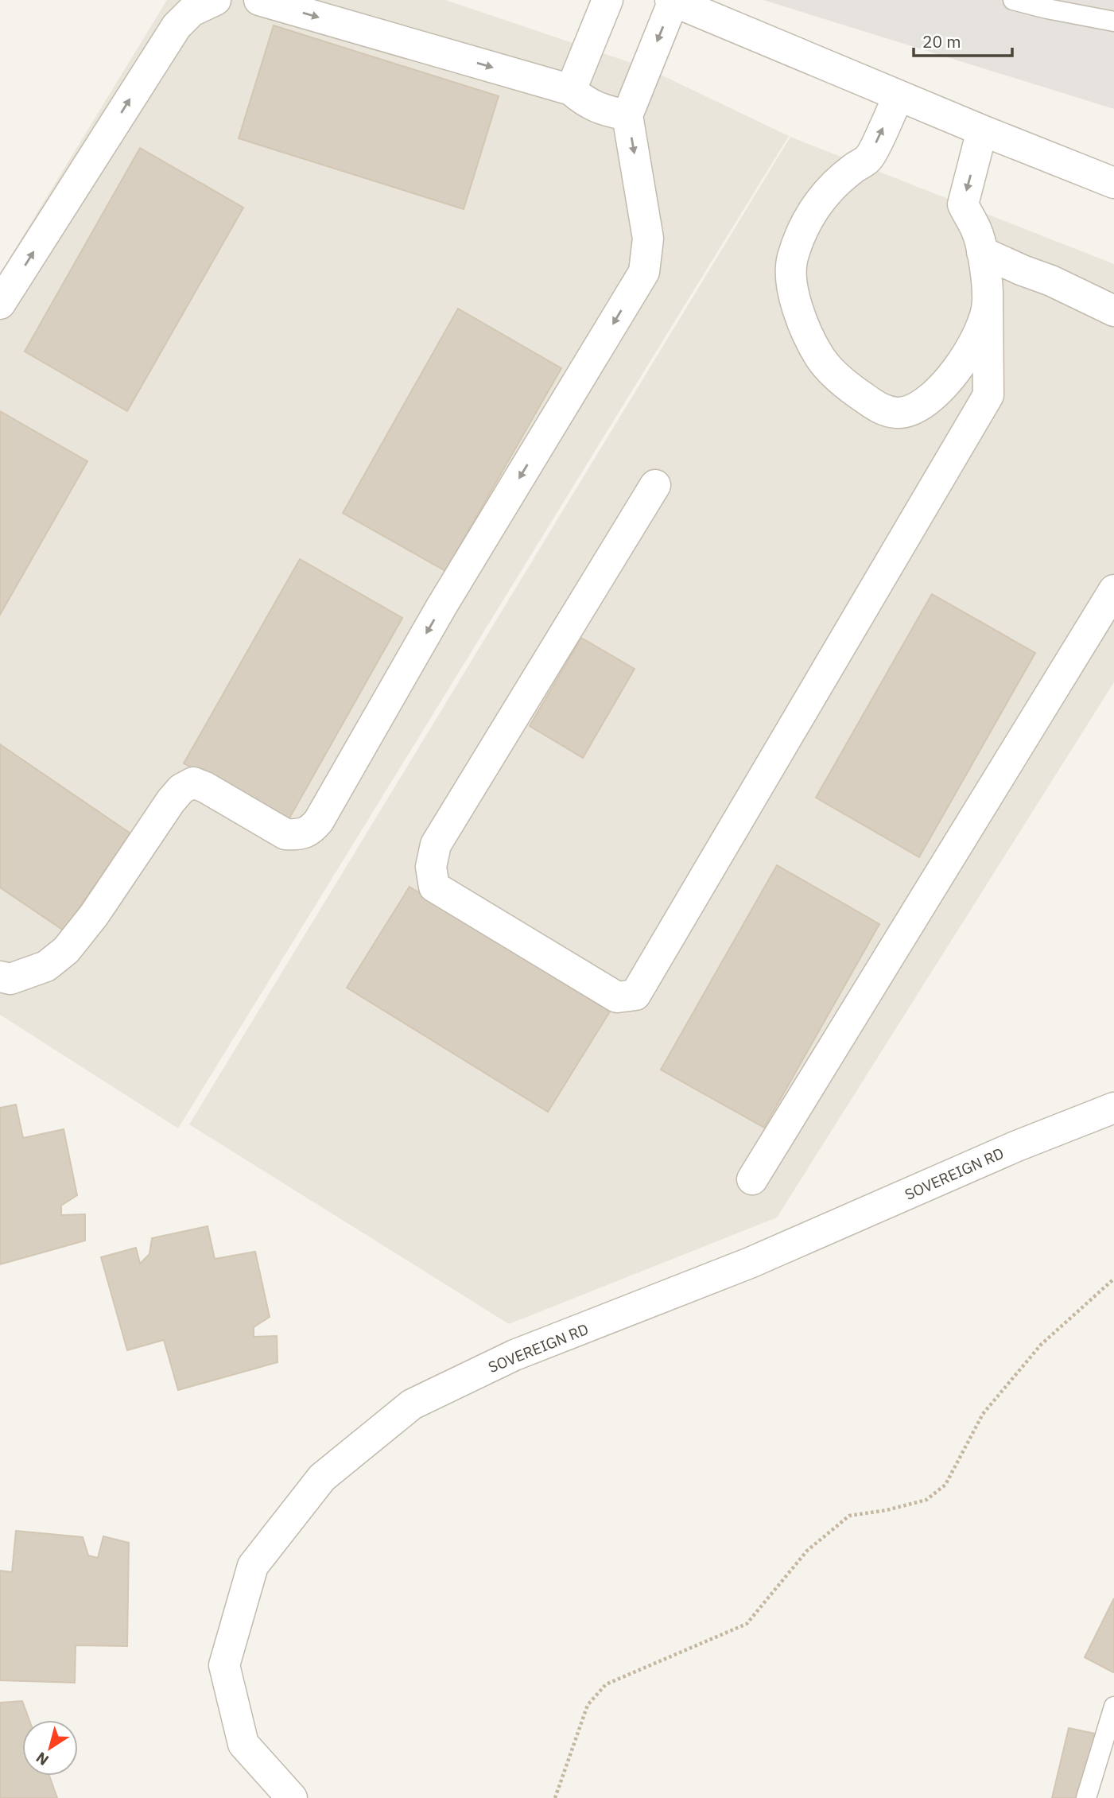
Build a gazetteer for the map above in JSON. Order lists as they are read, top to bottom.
{
  "streets": {
    "street": ["SOVEREIGN RD"]
  },
  "scale_bar": "20 m",
  "north": "bottom left"
}
